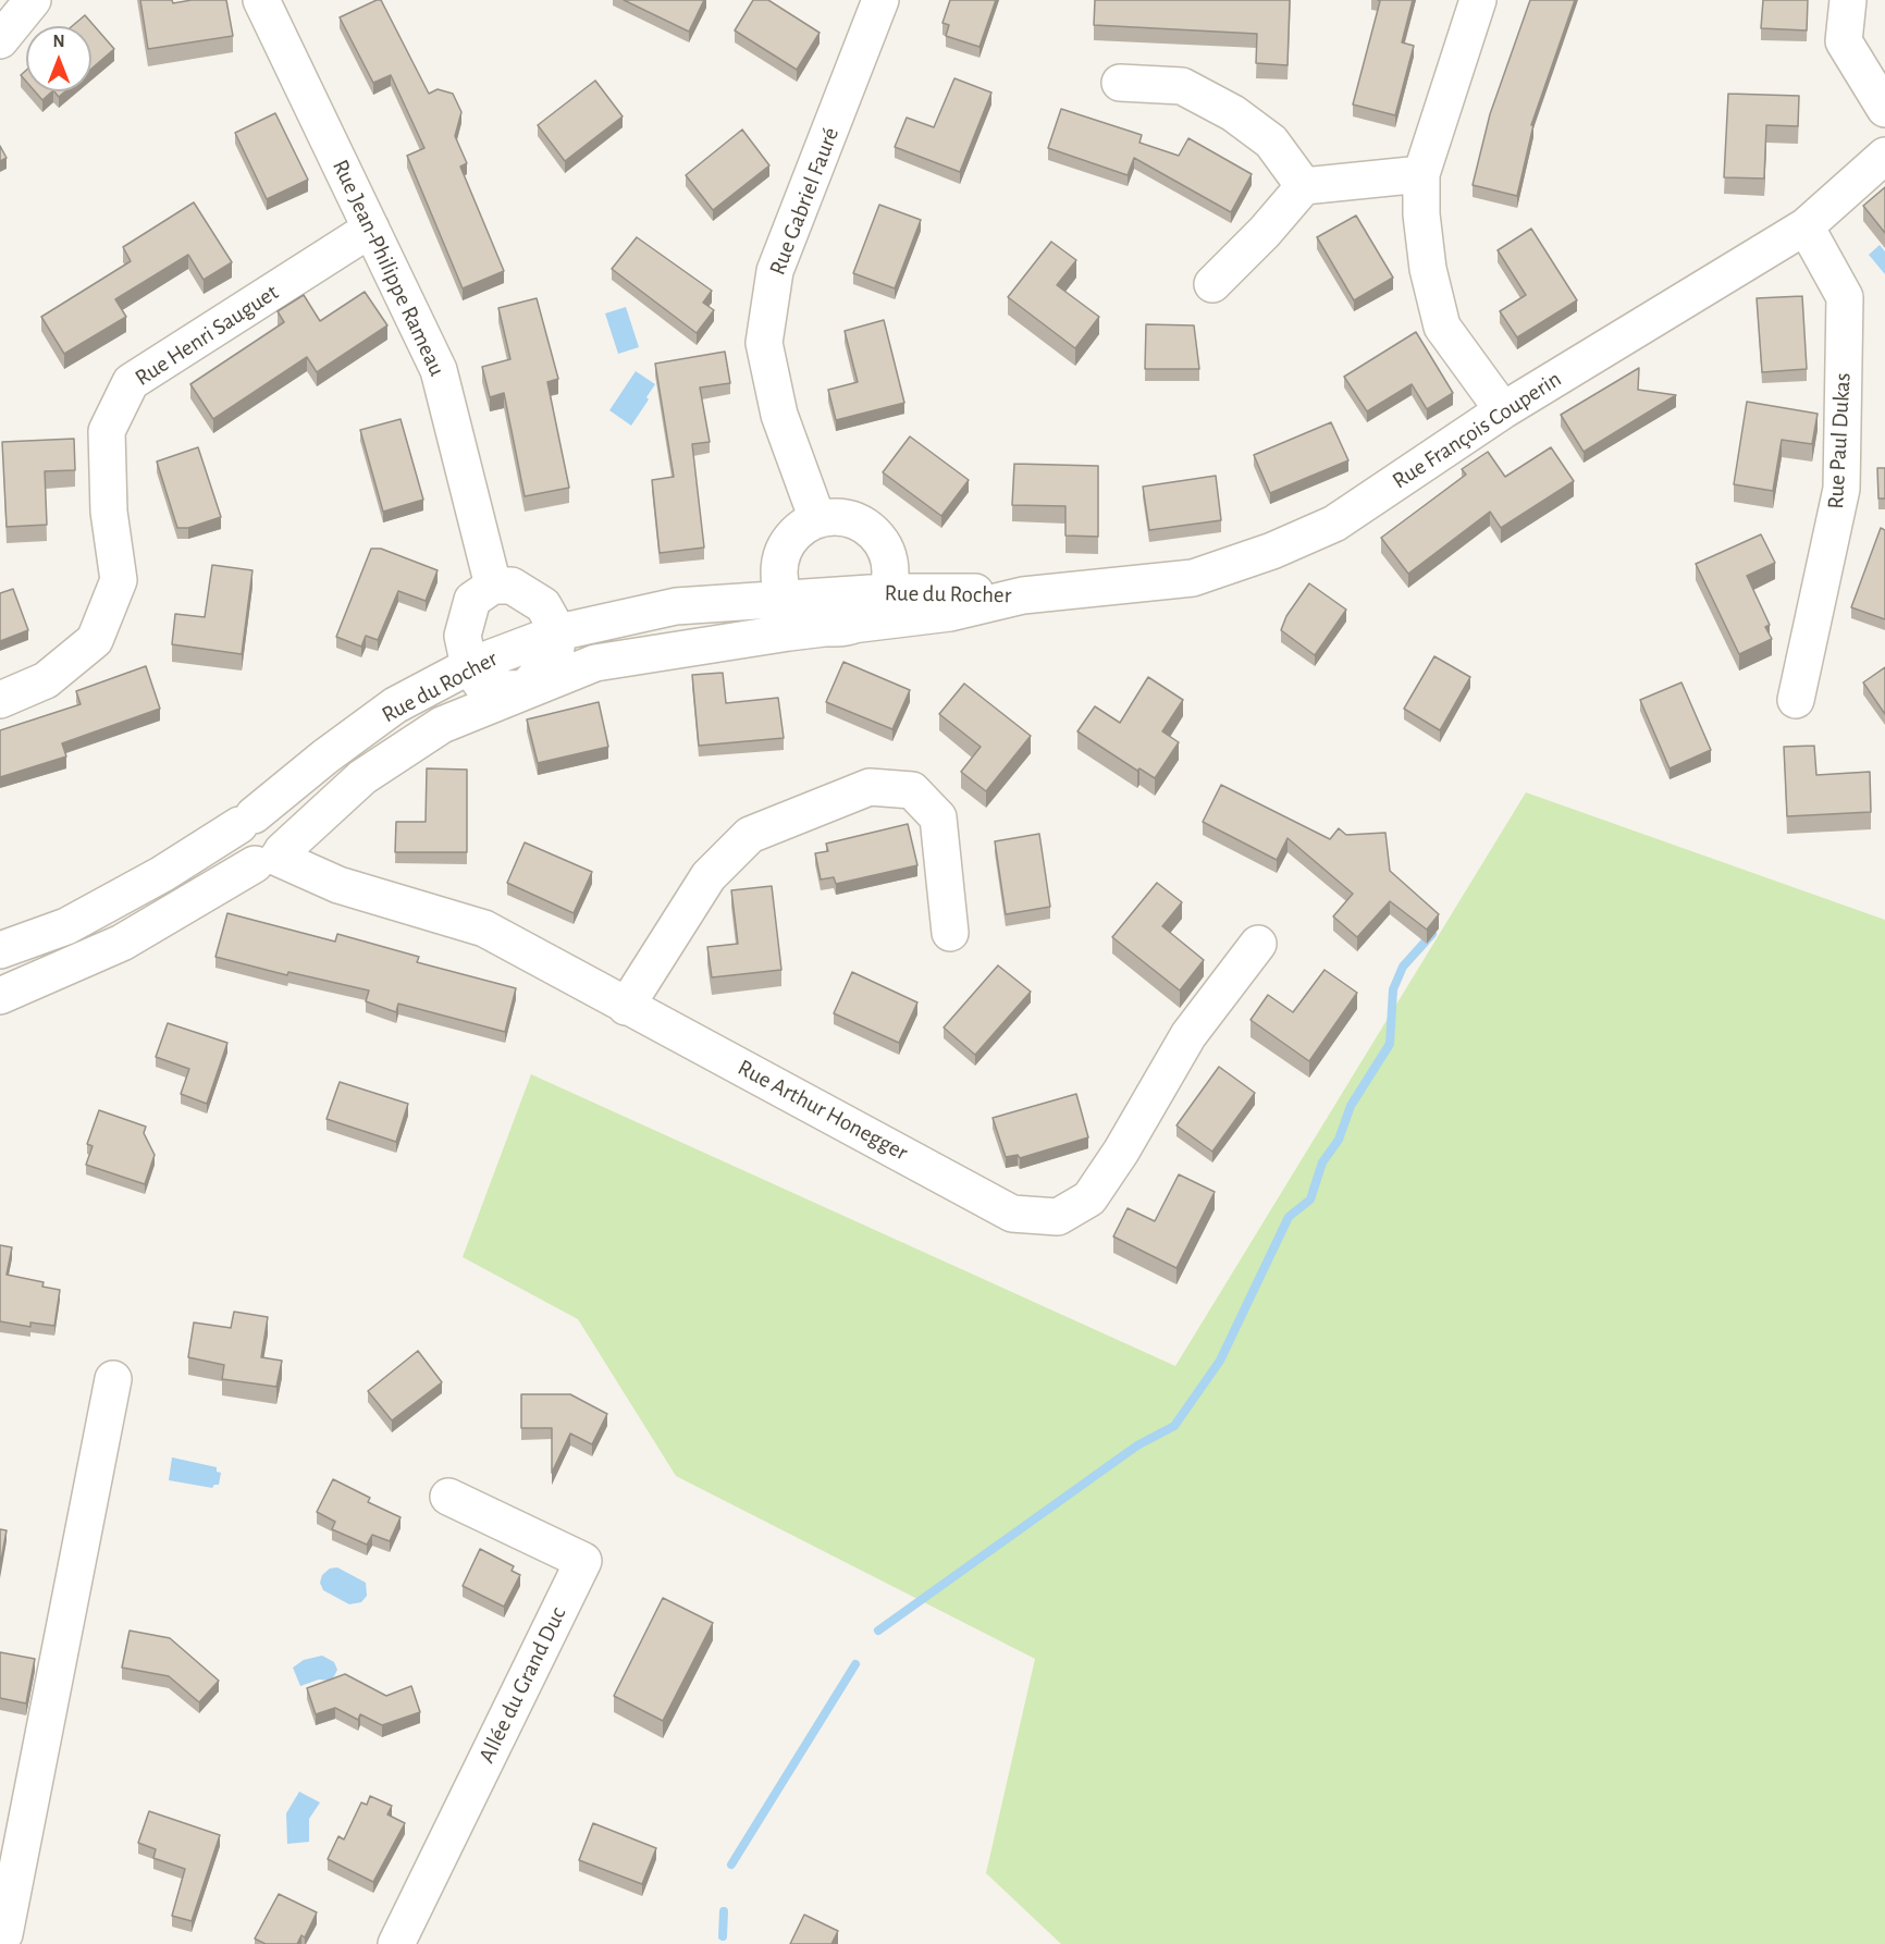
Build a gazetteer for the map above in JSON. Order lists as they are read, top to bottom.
{
  "streets": {
    "street": [
      "Rue Gabriel Fauré",
      "Rue Jean-Philippe Rameau",
      "Rue Henri Sauguet",
      "Rue François Couperin",
      "Rue Paul Dukas",
      "Rue du Rocher",
      "Rue Arthur Honegger",
      "Allée du Grand Duc"
    ]
  },
  "crossings": [
    ["Rue Gabriel Fauré", "Rue du Rocher"],
    ["Rue Jean-Philippe Rameau", "Rue Henri Sauguet"],
    ["Rue François Couperin", "Rue Paul Dukas"],
    ["Rue François Couperin", "Rue du Rocher"],
    ["Rue du Rocher", "Rue Arthur Honegger"]
  ],
  "north": "top"
}
